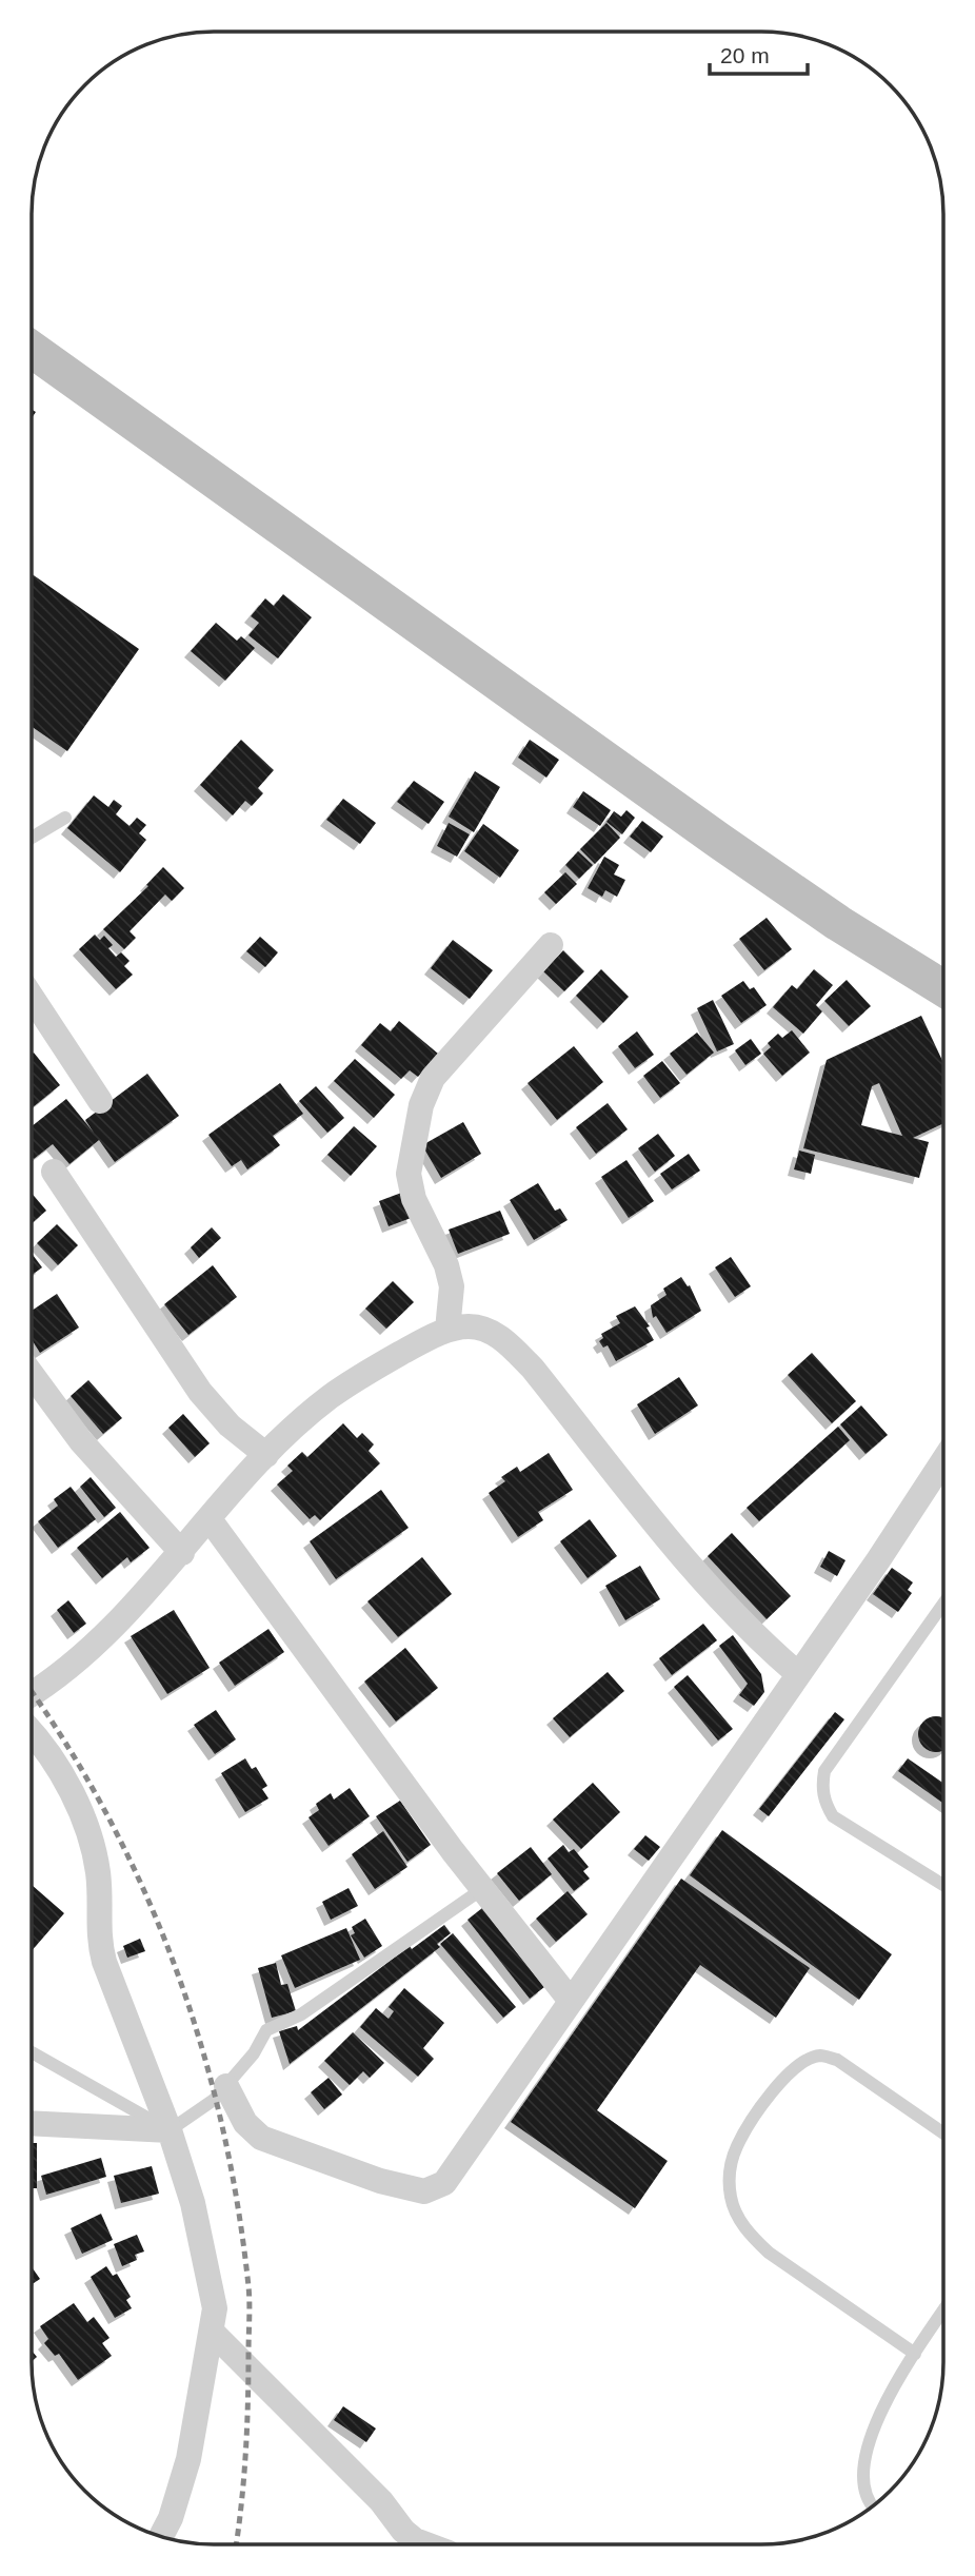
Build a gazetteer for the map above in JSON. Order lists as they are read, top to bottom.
{
  "scale_bar": "20 m"
}
